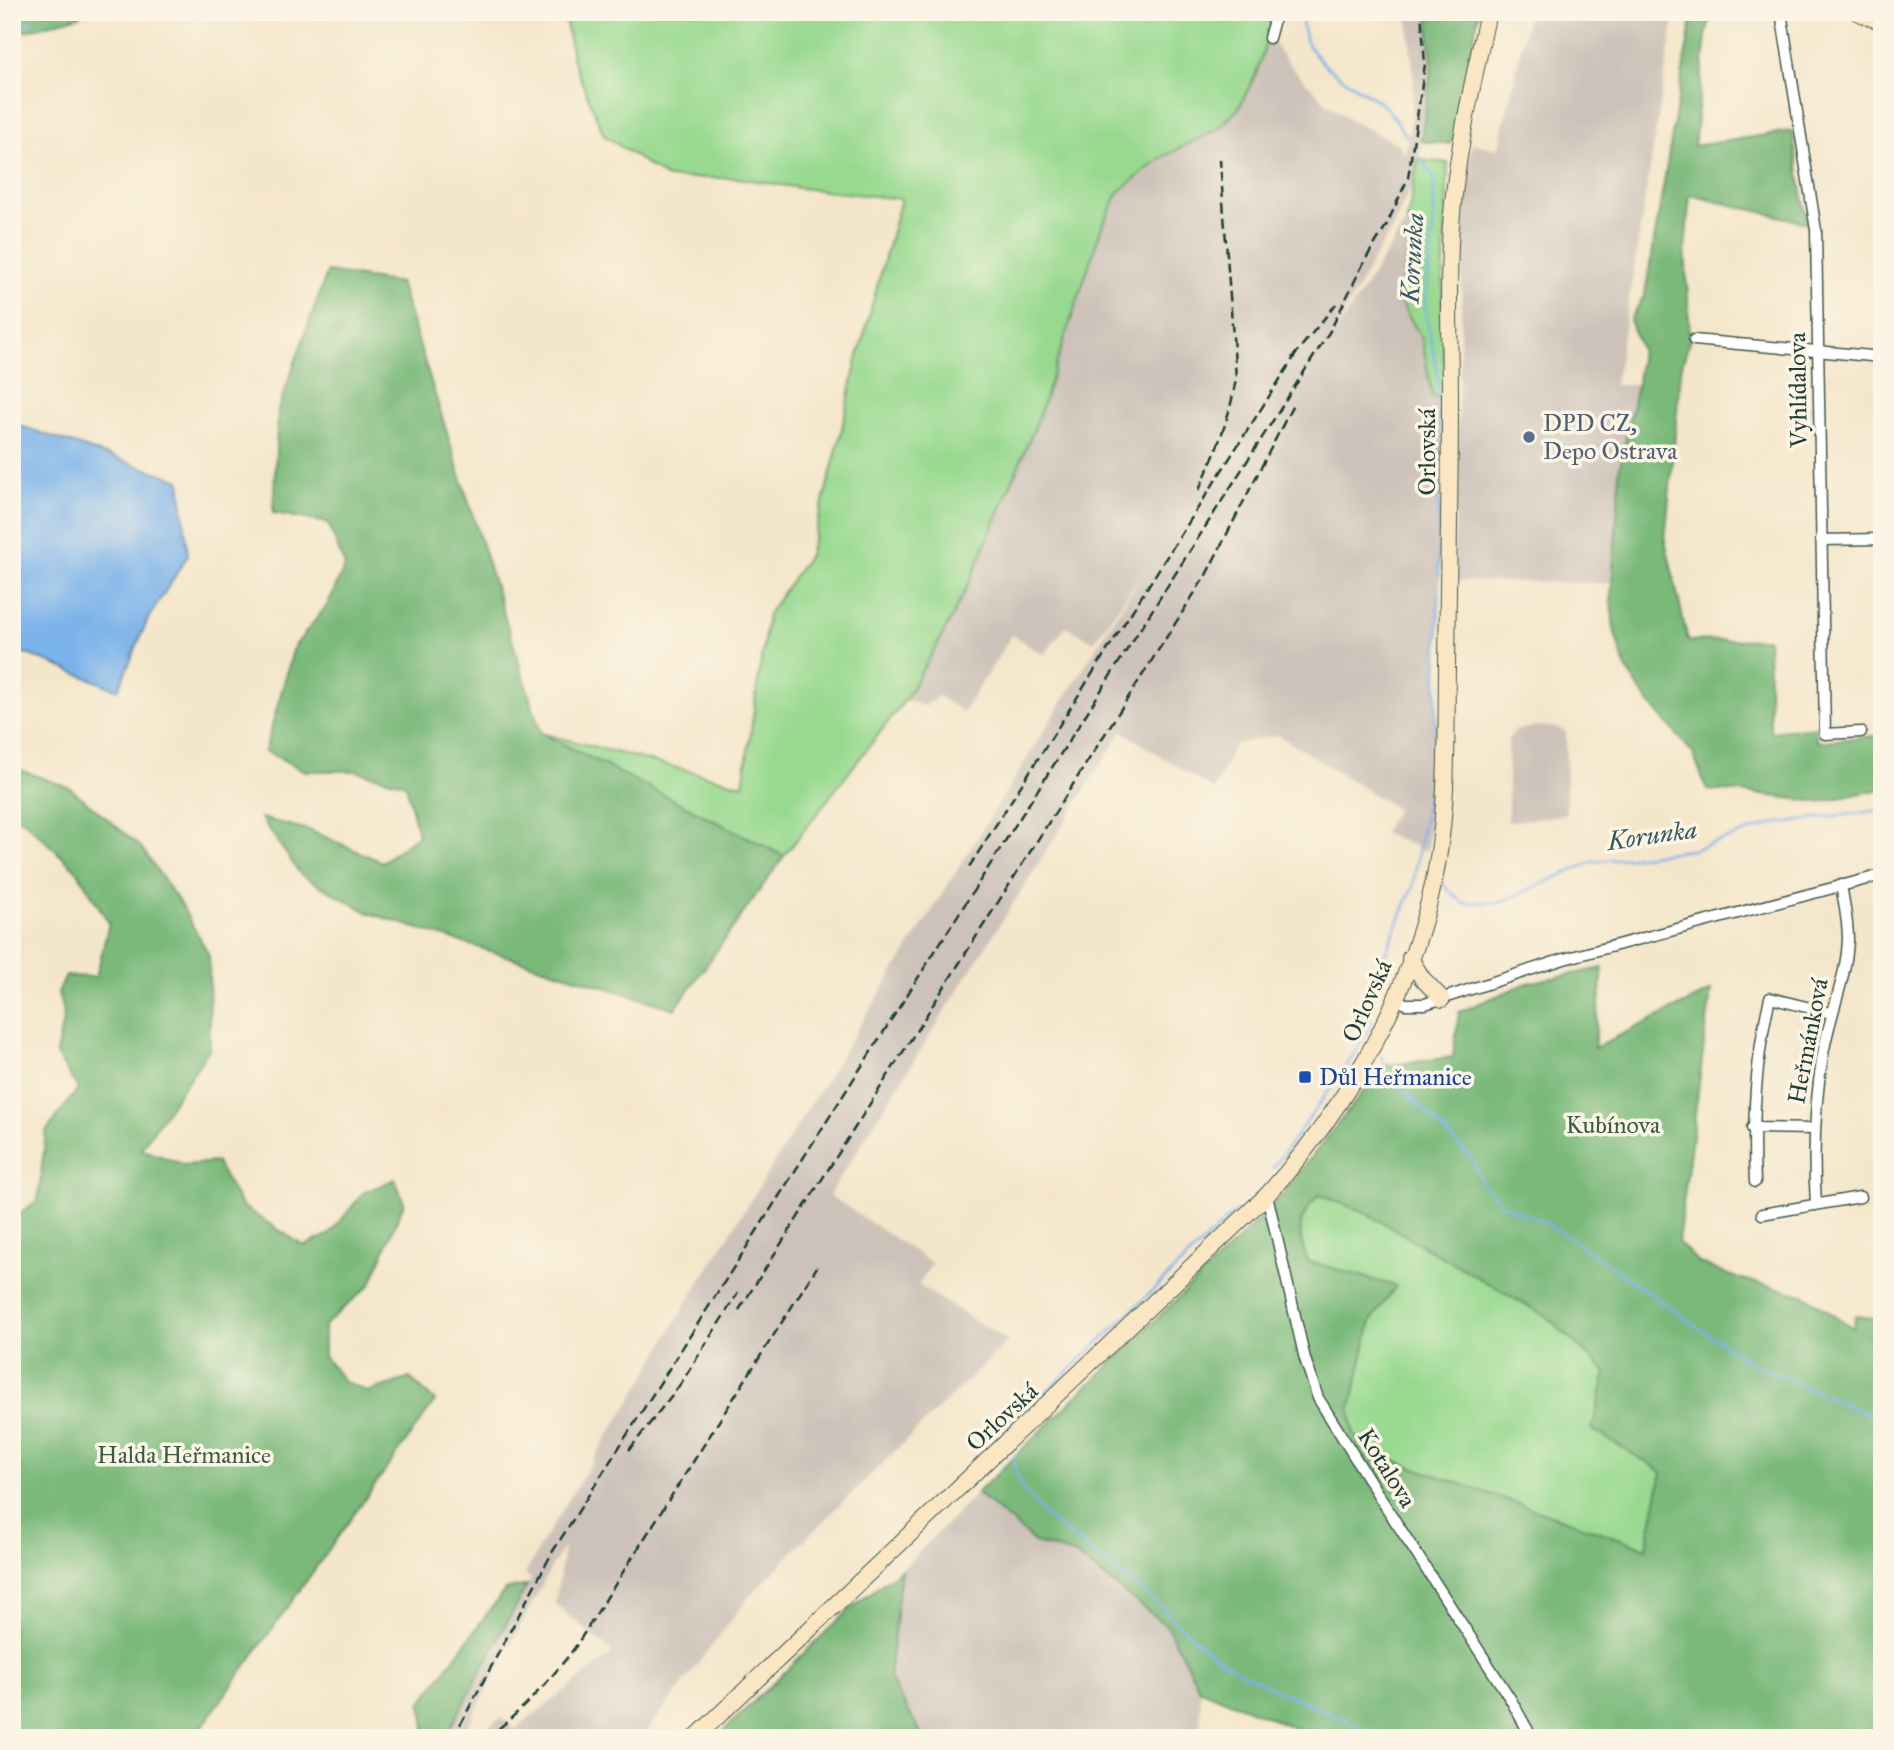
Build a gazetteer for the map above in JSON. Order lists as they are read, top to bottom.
{
  "streets": {
    "main road": ["Orlovská"],
    "street": ["Vyhlídalova", "Heřmánková", "Kotalova"]
  },
  "crossings": [
    ["Orlovská", "Kotalova"]
  ],
  "water": ["Korunka"],
  "parks": ["Kubínova", "Halda Heřmanice"],
  "places": {
    "other": ["DPD CZ, Depo Ostrava"],
    "transit": ["Důl Heřmanice"]
  }
}
